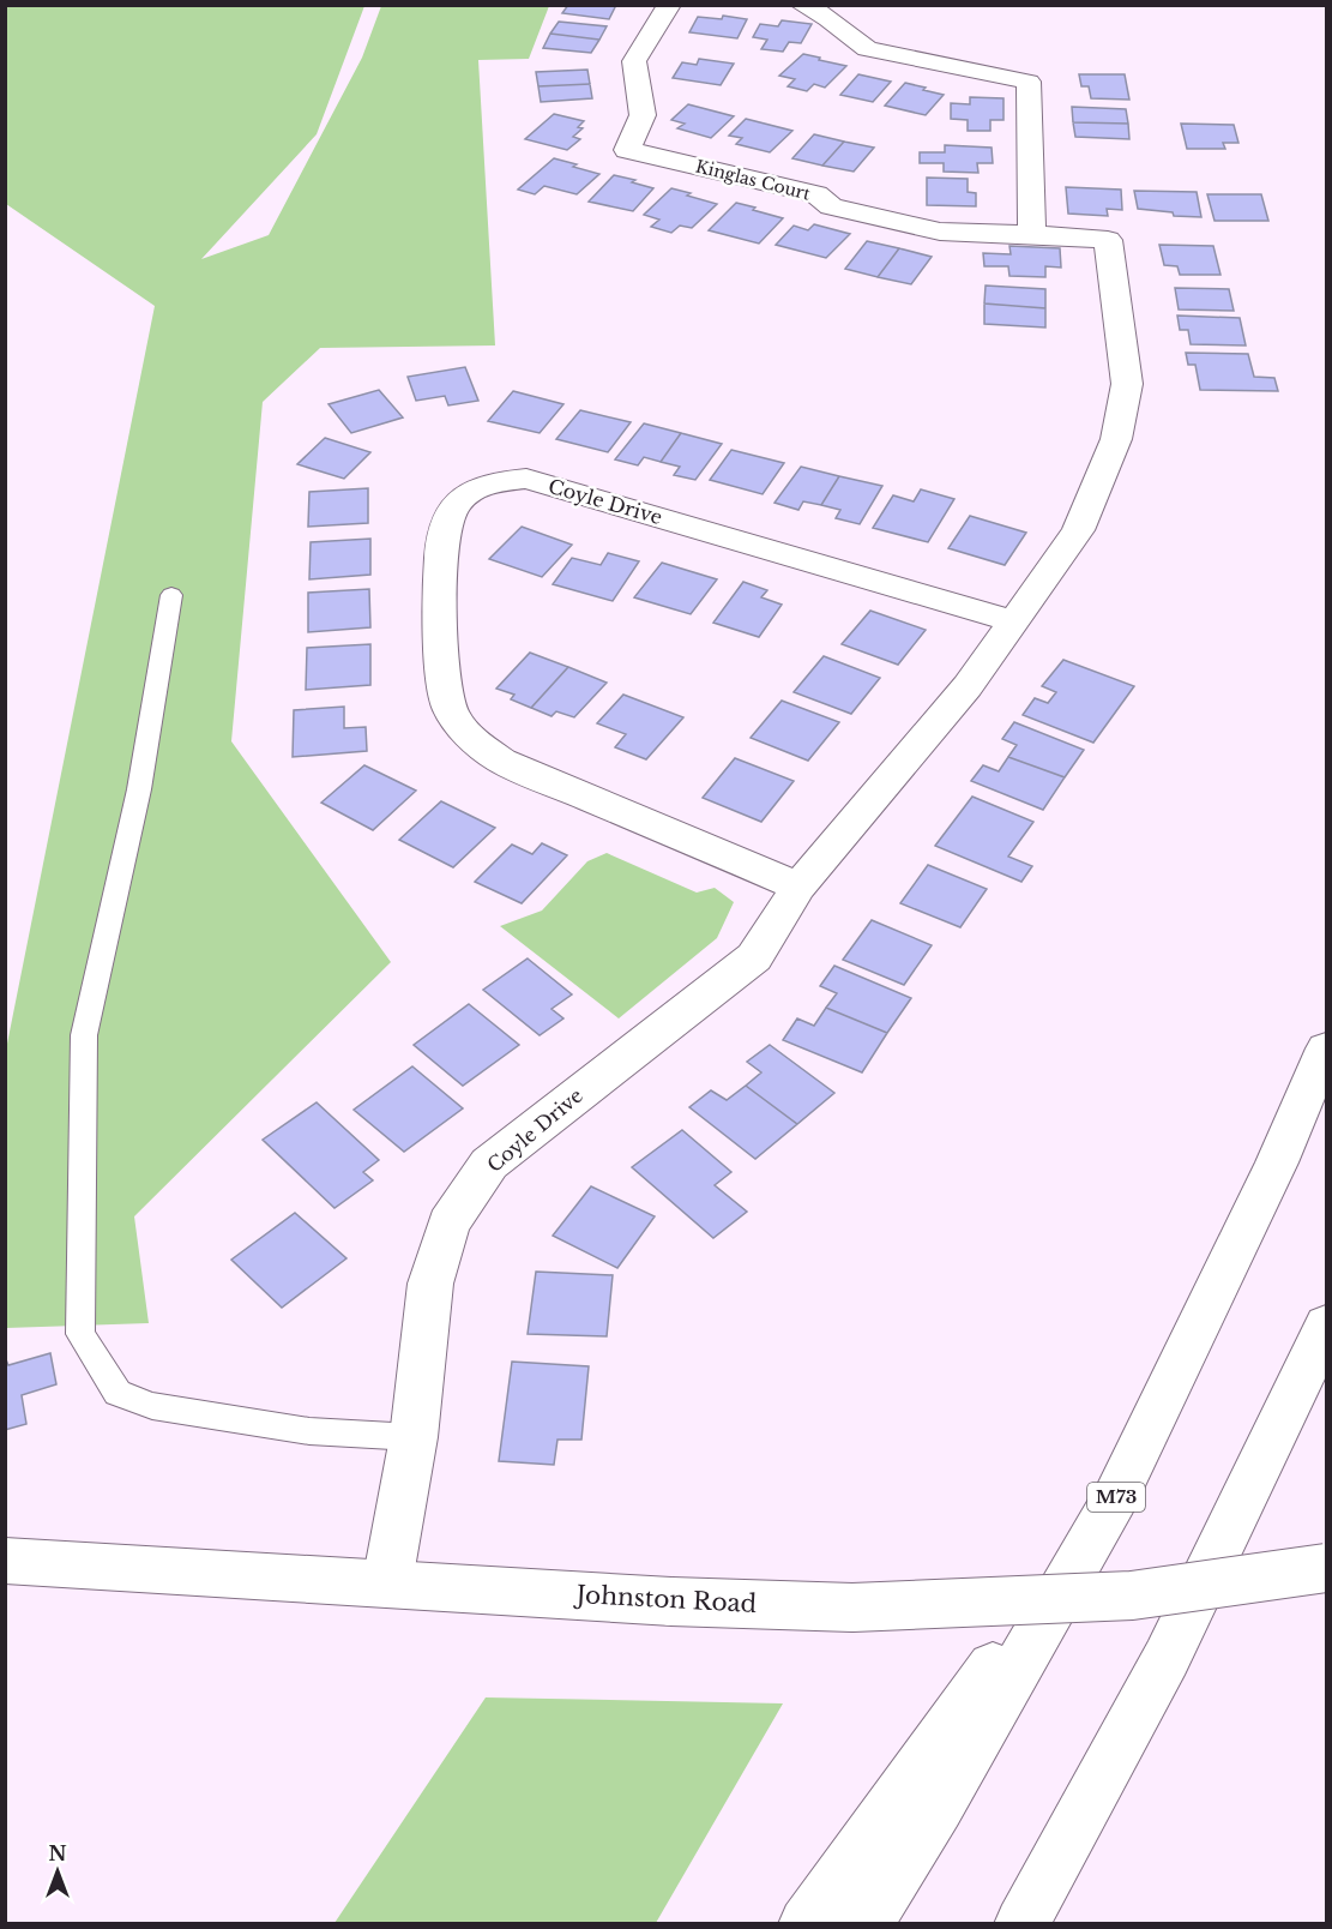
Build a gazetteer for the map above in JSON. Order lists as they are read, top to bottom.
{
  "streets": {
    "main road": [
      "Kinglas Court",
      "Coyle Drive",
      "M73",
      "Johnston Road"
    ]
  },
  "crossings": [
    ["Kinglas Court", "Coyle Drive"],
    ["Coyle Drive", "Johnston Road"]
  ],
  "north": "top"
}
